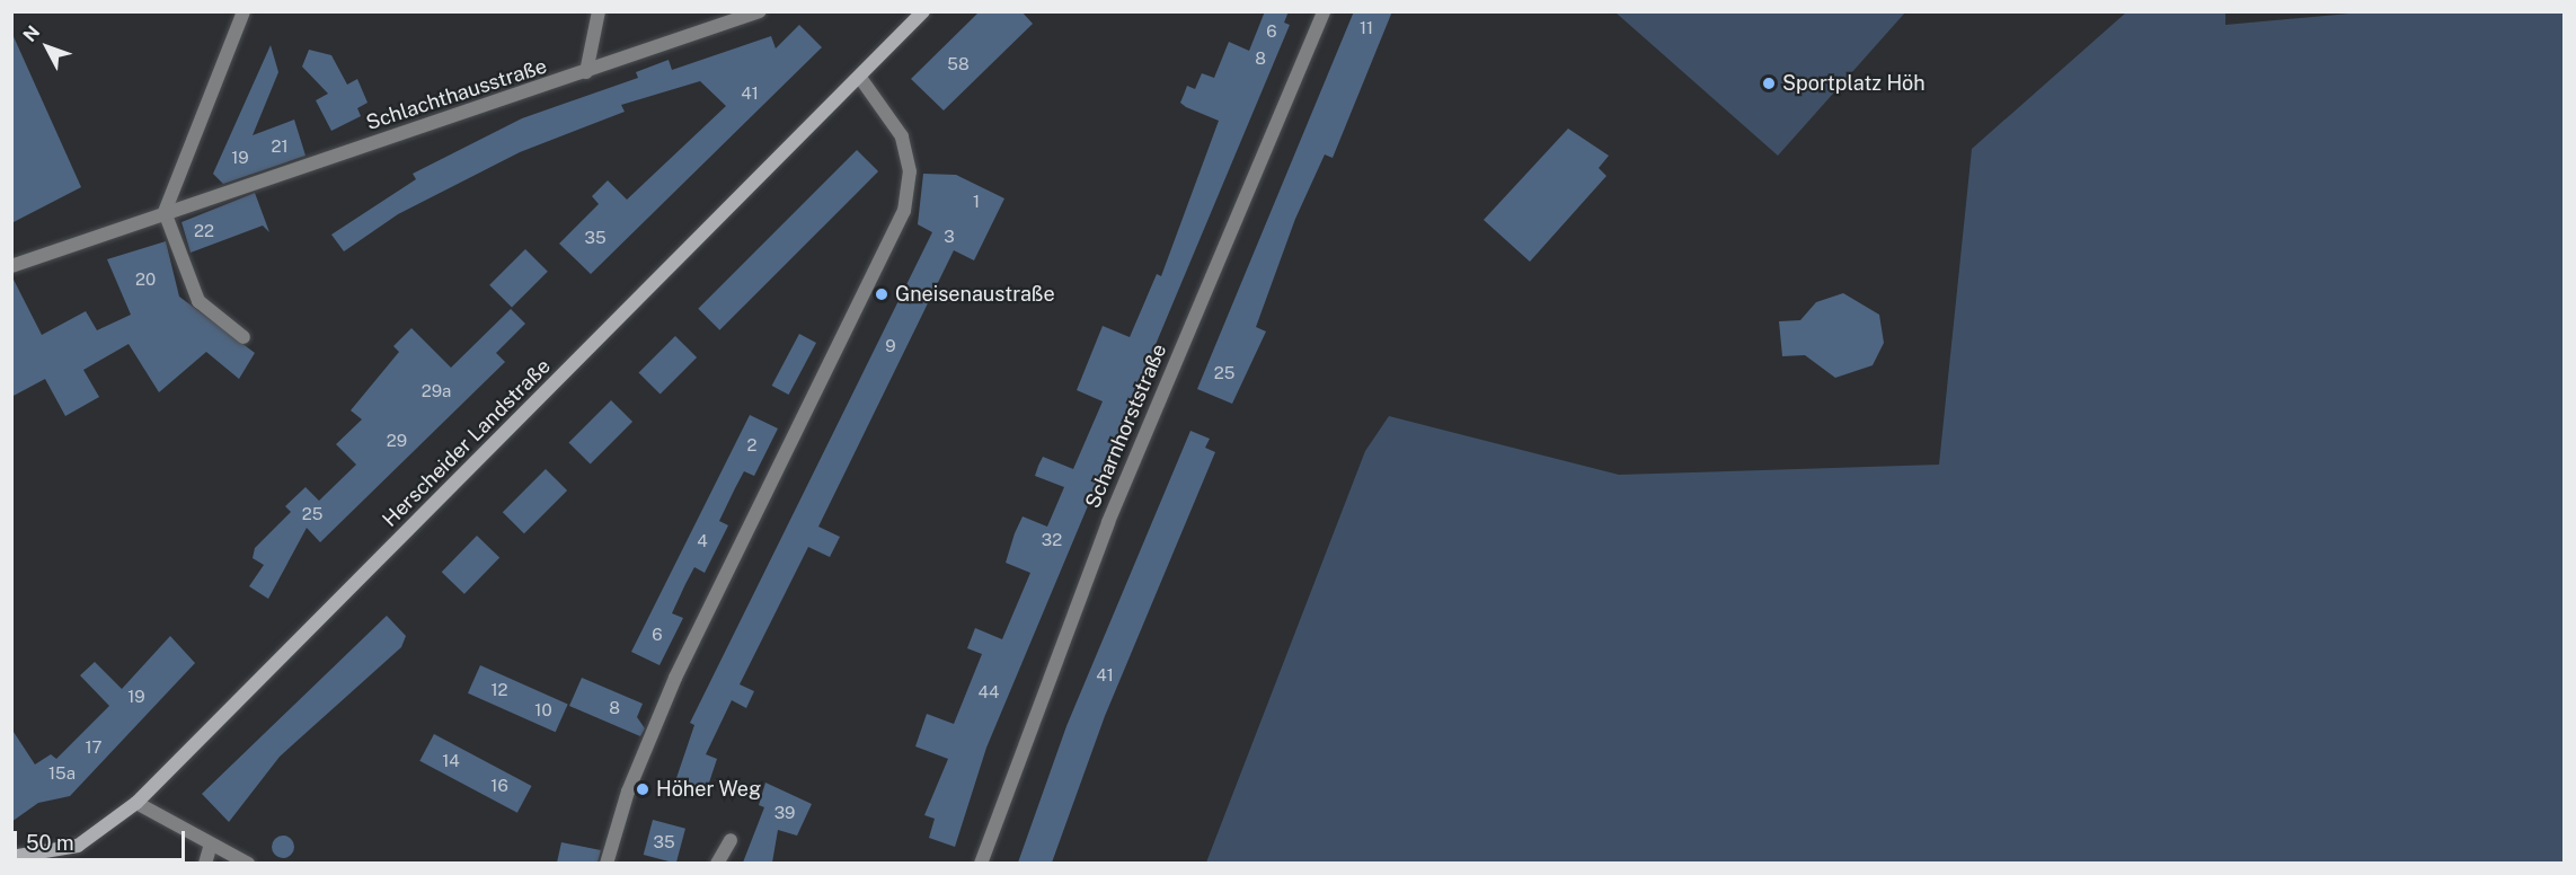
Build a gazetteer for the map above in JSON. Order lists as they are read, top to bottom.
{
  "streets": {
    "main road": ["Herscheider Landstraße"],
    "street": ["Schlachthausstraße", "Scharnhorststraße"]
  },
  "places": ["Sportplatz Höh", "Gneisenaustraße", "Höher Weg"],
  "house_numbers": [
    "11",
    "6",
    "8",
    "58",
    "41",
    "21",
    "19",
    "1",
    "22",
    "3",
    "35",
    "20",
    "9",
    "25",
    "29a",
    "29",
    "2",
    "25",
    "32",
    "4",
    "6",
    "41",
    "12",
    "44",
    "19",
    "8",
    "10",
    "17",
    "14",
    "15a",
    "16",
    "39",
    "35"
  ],
  "scale_bar": "50 m",
  "north": "top left"
}
